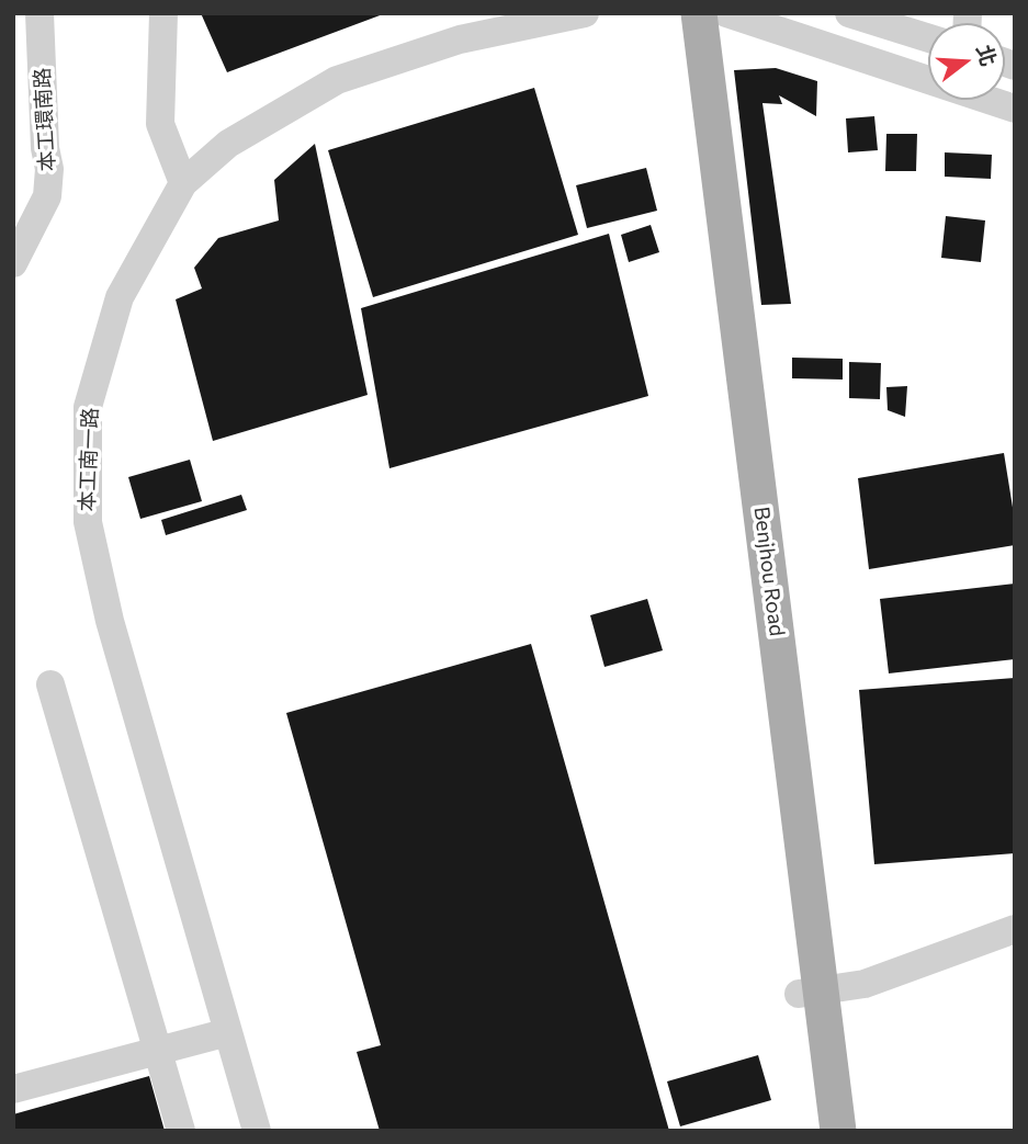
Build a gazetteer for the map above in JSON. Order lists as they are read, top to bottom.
{
  "streets": {
    "main road": ["Benjhou Road"],
    "street": ["本工環南路", "本工南一路"]
  },
  "north": "right"
}
